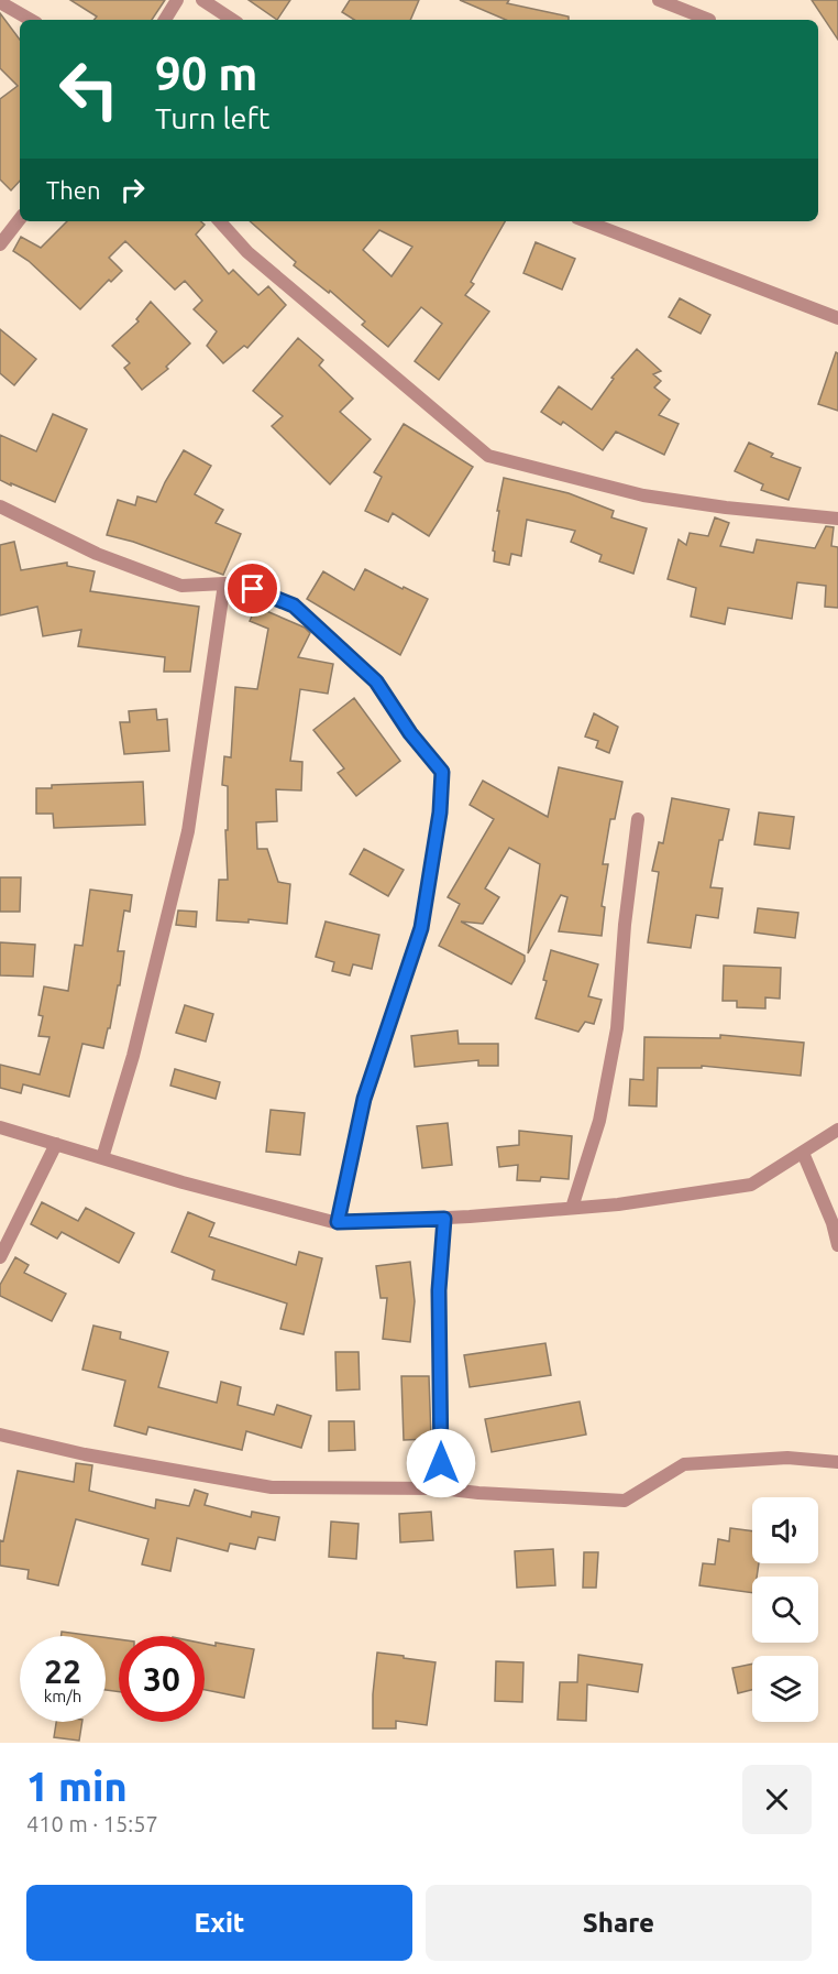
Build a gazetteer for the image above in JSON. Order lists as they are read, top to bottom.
{
  "page": {
    "turn": ["90 m", "Turn left"],
    "then": "Then",
    "speed": "22 km/h",
    "limit": "30",
    "heading": ["1 min", "410 m · 15:57"],
    "buttons": ["Exit", "Share"]
  }
}
